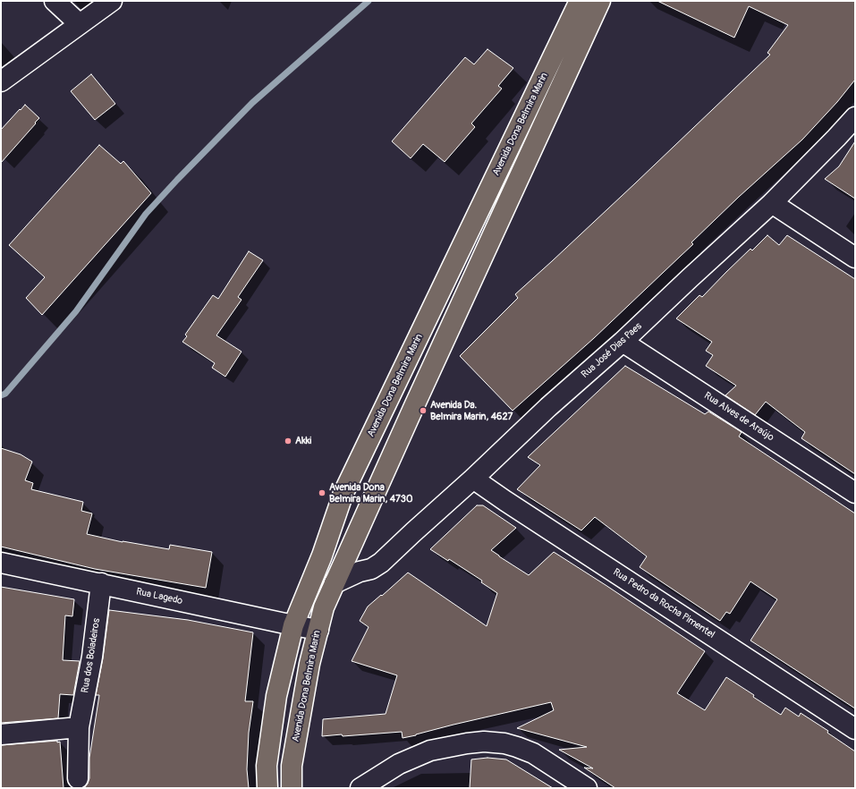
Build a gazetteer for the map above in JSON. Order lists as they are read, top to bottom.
{
  "streets": {
    "main road": ["Avenida Dona Belmira Marin"],
    "street": [
      "Rua José Dias Paes",
      "Rua Alves de Araújo",
      "Rua Lagedo",
      "Rua Pedro da Rocha Pimentel",
      "Rua dos Boiadeiros"
    ]
  },
  "crossings": [
    ["Avenida Dona Belmira Marin", "Rua José Dias Paes"],
    ["Avenida Dona Belmira Marin", "Rua Lagedo"],
    ["Rua José Dias Paes", "Rua Alves de Araújo"],
    ["Rua José Dias Paes", "Rua Pedro da Rocha Pimentel"],
    ["Rua Lagedo", "Rua dos Boiadeiros"]
  ],
  "places": ["Avenida Da. Belmira Marin, 4627", "Akki", "Avenida Dona Belmira Marin, 4730"]
}
